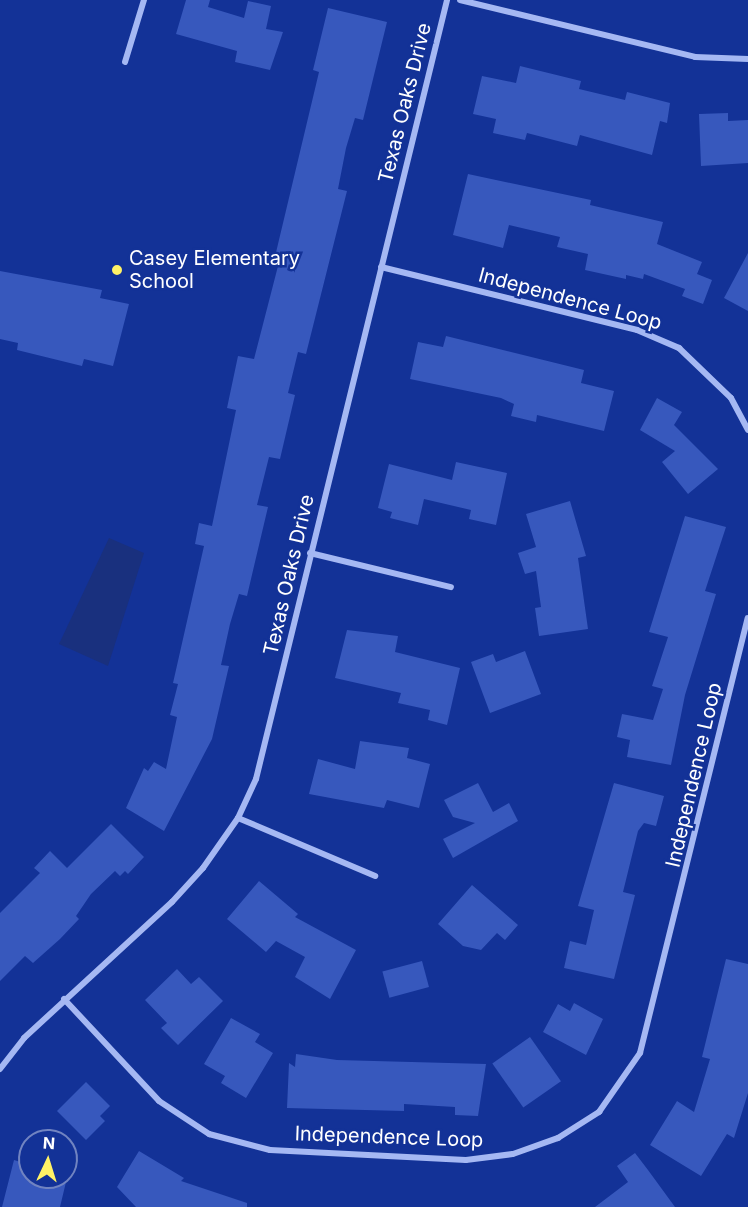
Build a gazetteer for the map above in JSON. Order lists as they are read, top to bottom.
{
  "streets": {
    "street": ["Texas Oaks Drive", "Independence Loop"]
  },
  "crossings": [
    ["Texas Oaks Drive", "Independence Loop"]
  ],
  "places": ["Casey Elementary School"],
  "north": "top"
}
